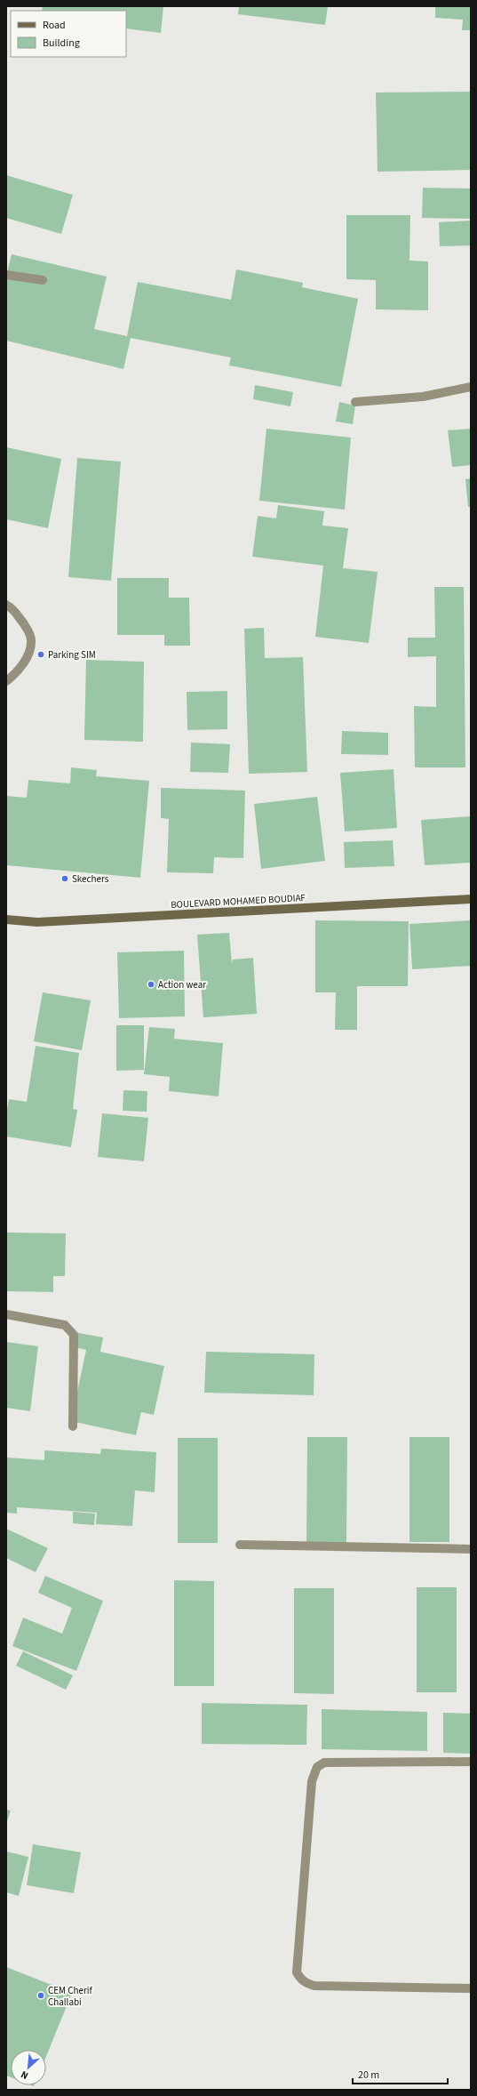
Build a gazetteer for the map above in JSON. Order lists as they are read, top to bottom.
{
  "streets": {
    "main road": ["BOULEVARD MOHAMED BOUDIAF"]
  },
  "places": [
    "Parking SIM",
    "Skechers",
    "Action wear",
    "CEM Cherif Challabi"
  ],
  "legend": ["Road", "Building"],
  "scale_bar": "20 m",
  "north": "bottom left"
}
